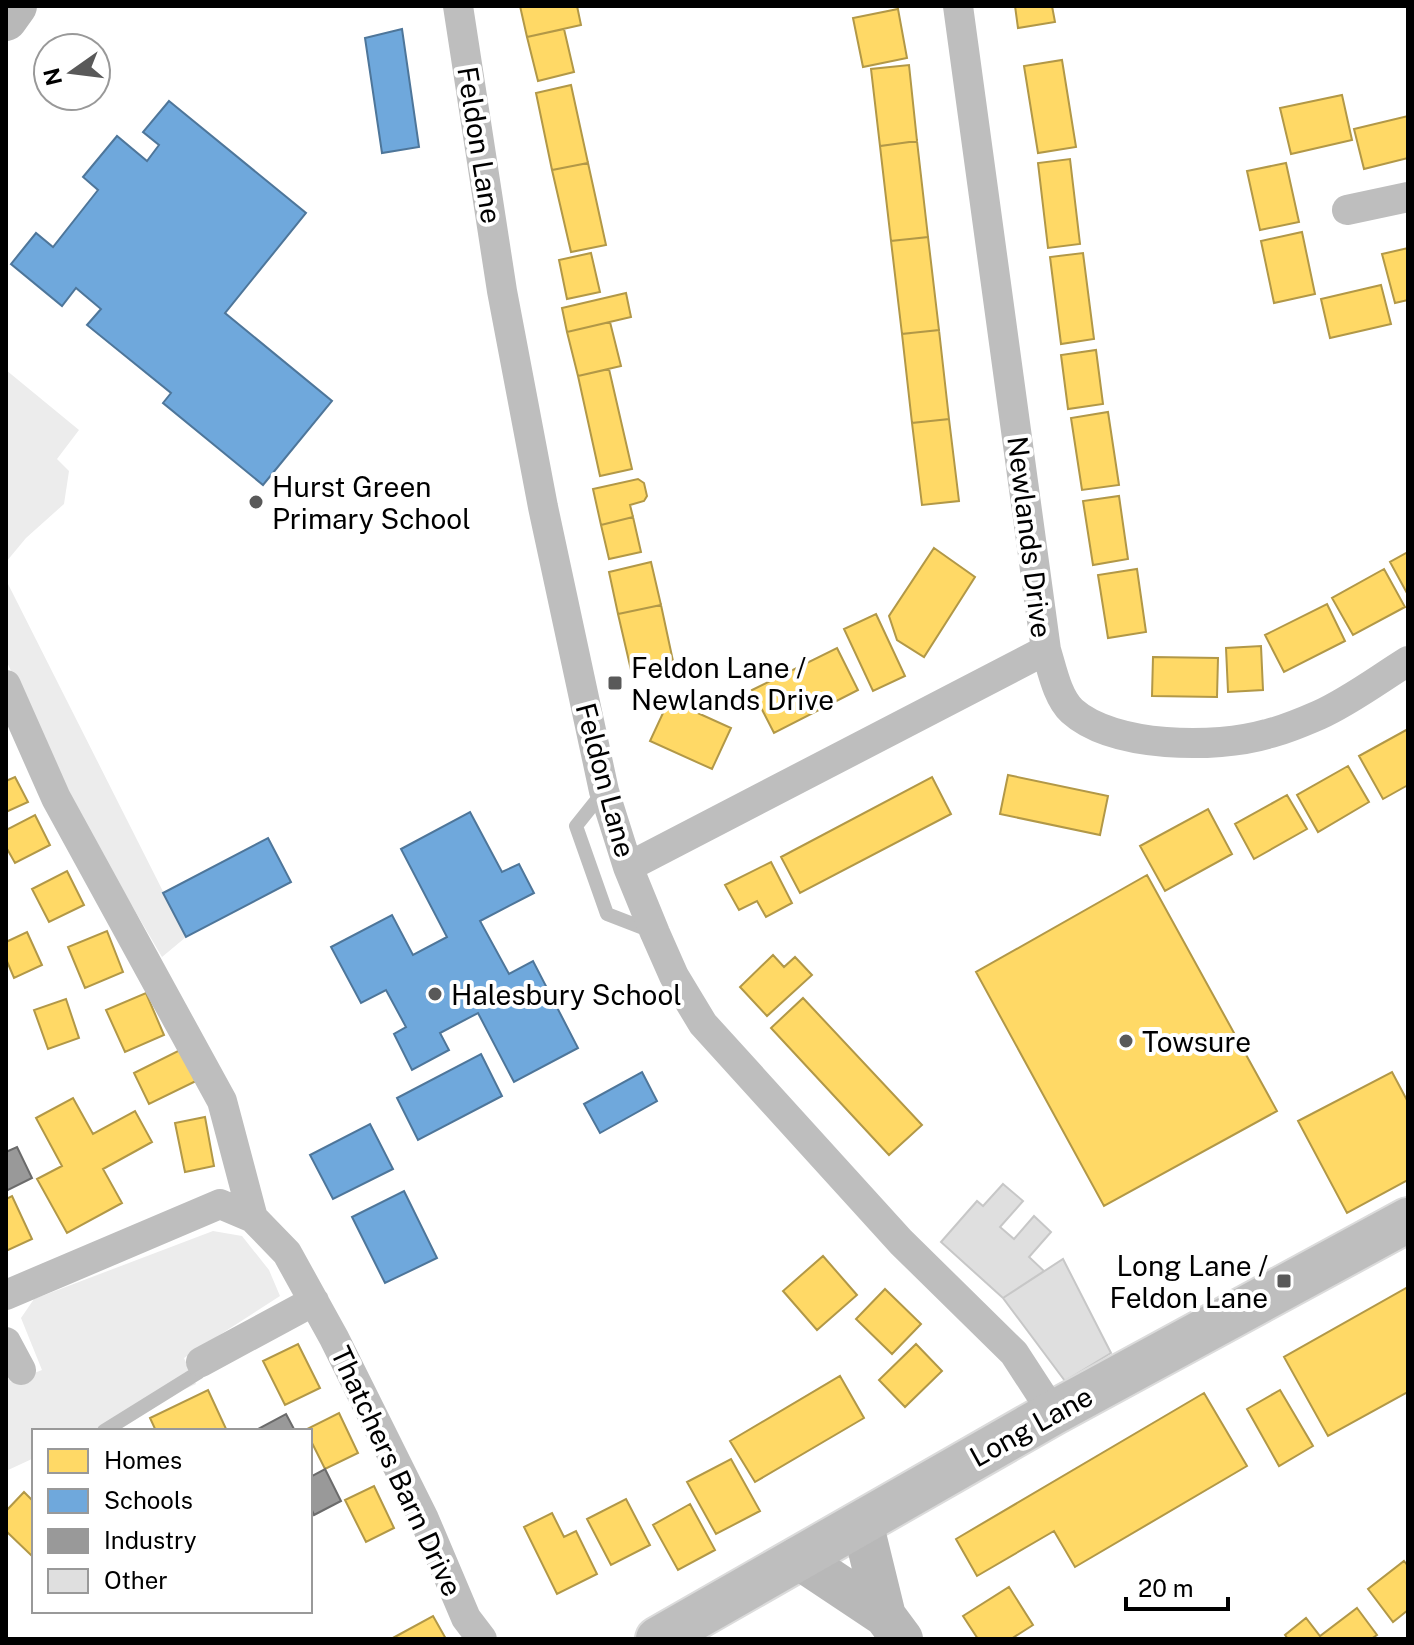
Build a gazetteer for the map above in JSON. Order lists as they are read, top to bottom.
{
  "streets": {
    "main road": ["Long Lane"],
    "street": ["Feldon Lane", "Newlands Drive", "Thatchers Barn Drive"]
  },
  "crossings": [
    ["Feldon Lane", "Newlands Drive"],
    ["Feldon Lane", "Long Lane"]
  ],
  "places": {
    "other": ["Hurst Green Primary School", "Halesbury School", "Towsure"],
    "transit": ["Feldon Lane / Newlands Drive", "Long Lane / Feldon Lane"]
  },
  "legend": [
    "Homes",
    "Schools",
    "Industry",
    "Other"
  ],
  "scale_bar": "20 m",
  "north": "left"
}
